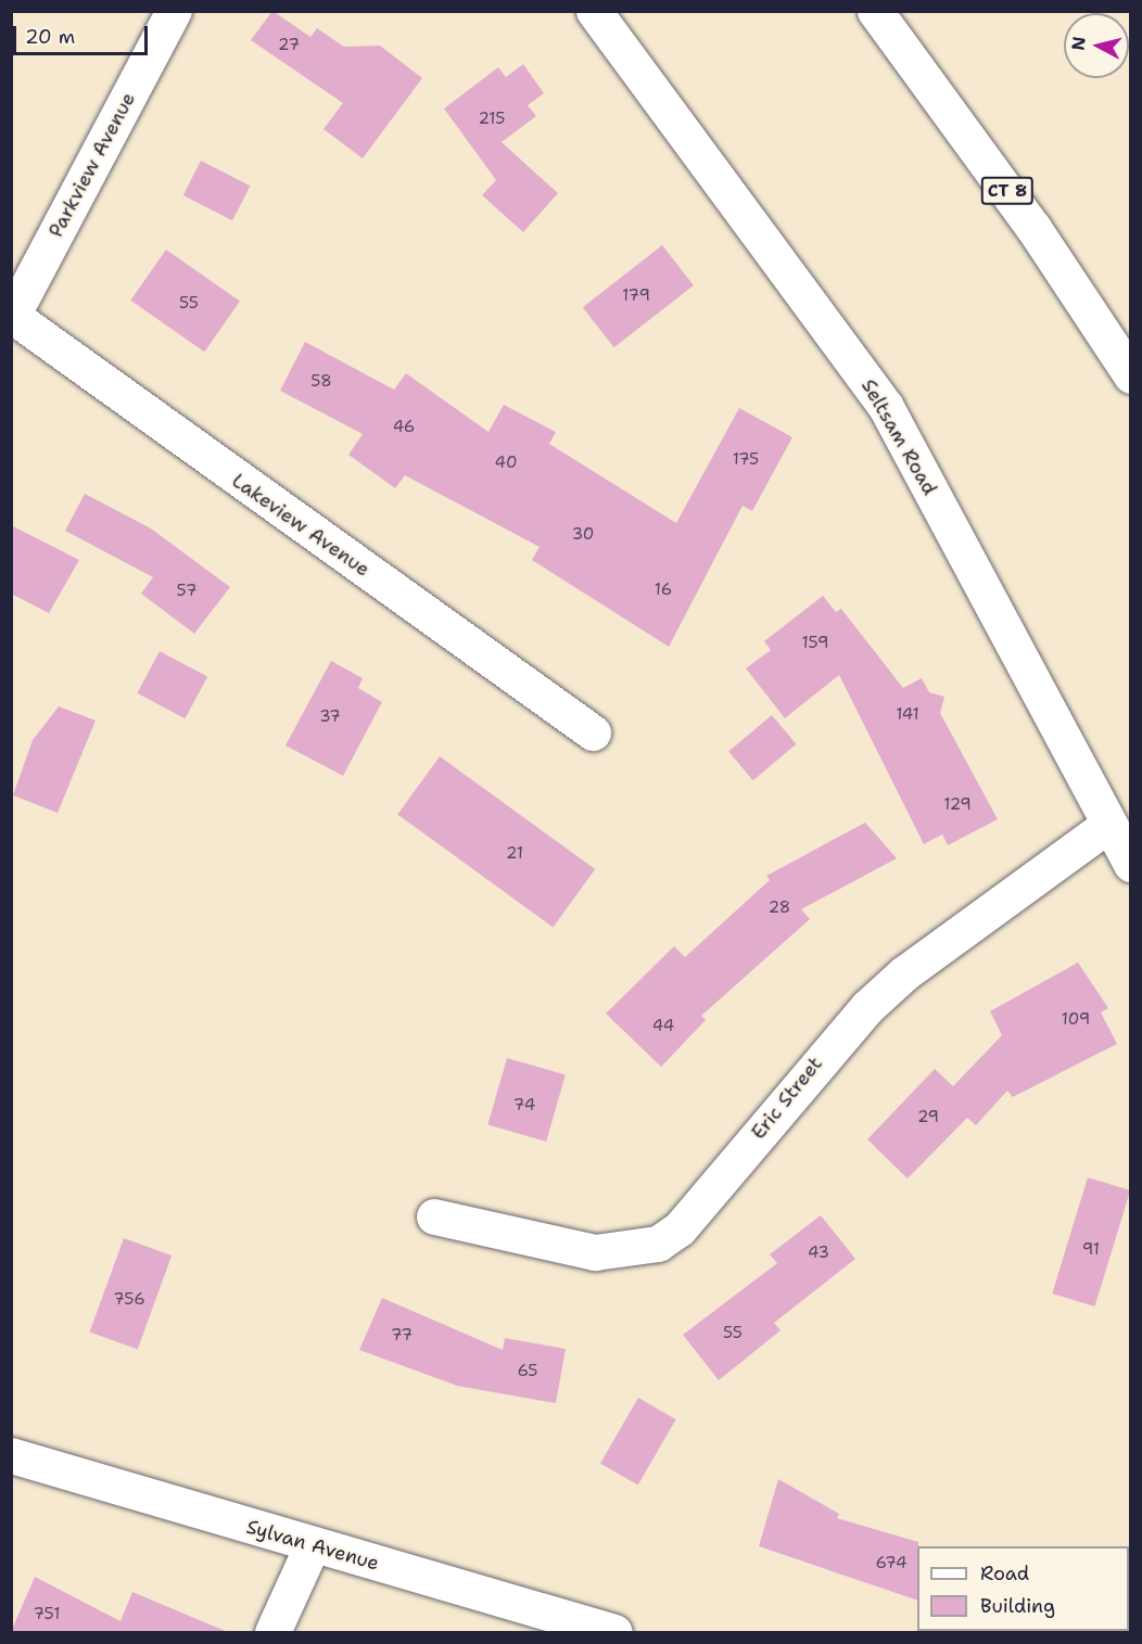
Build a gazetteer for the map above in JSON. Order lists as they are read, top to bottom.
{
  "streets": {
    "main road": [
      "Parkview Avenue",
      "CT 8",
      "Seltsam Road",
      "Lakeview Avenue",
      "Eric Street",
      "Sylvan Avenue"
    ]
  },
  "crossings": [
    ["Parkview Avenue", "Lakeview Avenue"],
    ["Seltsam Road", "Eric Street"]
  ],
  "house_numbers": [
    "27",
    "215",
    "179",
    "55",
    "58",
    "46",
    "175",
    "40",
    "30",
    "16",
    "57",
    "159",
    "141",
    "37",
    "129",
    "21",
    "28",
    "109",
    "44",
    "74",
    "29",
    "91",
    "43",
    "756",
    "55",
    "77",
    "65",
    "674",
    "751"
  ],
  "legend": ["Road", "Building"],
  "scale_bar": "20 m",
  "north": "left"
}
